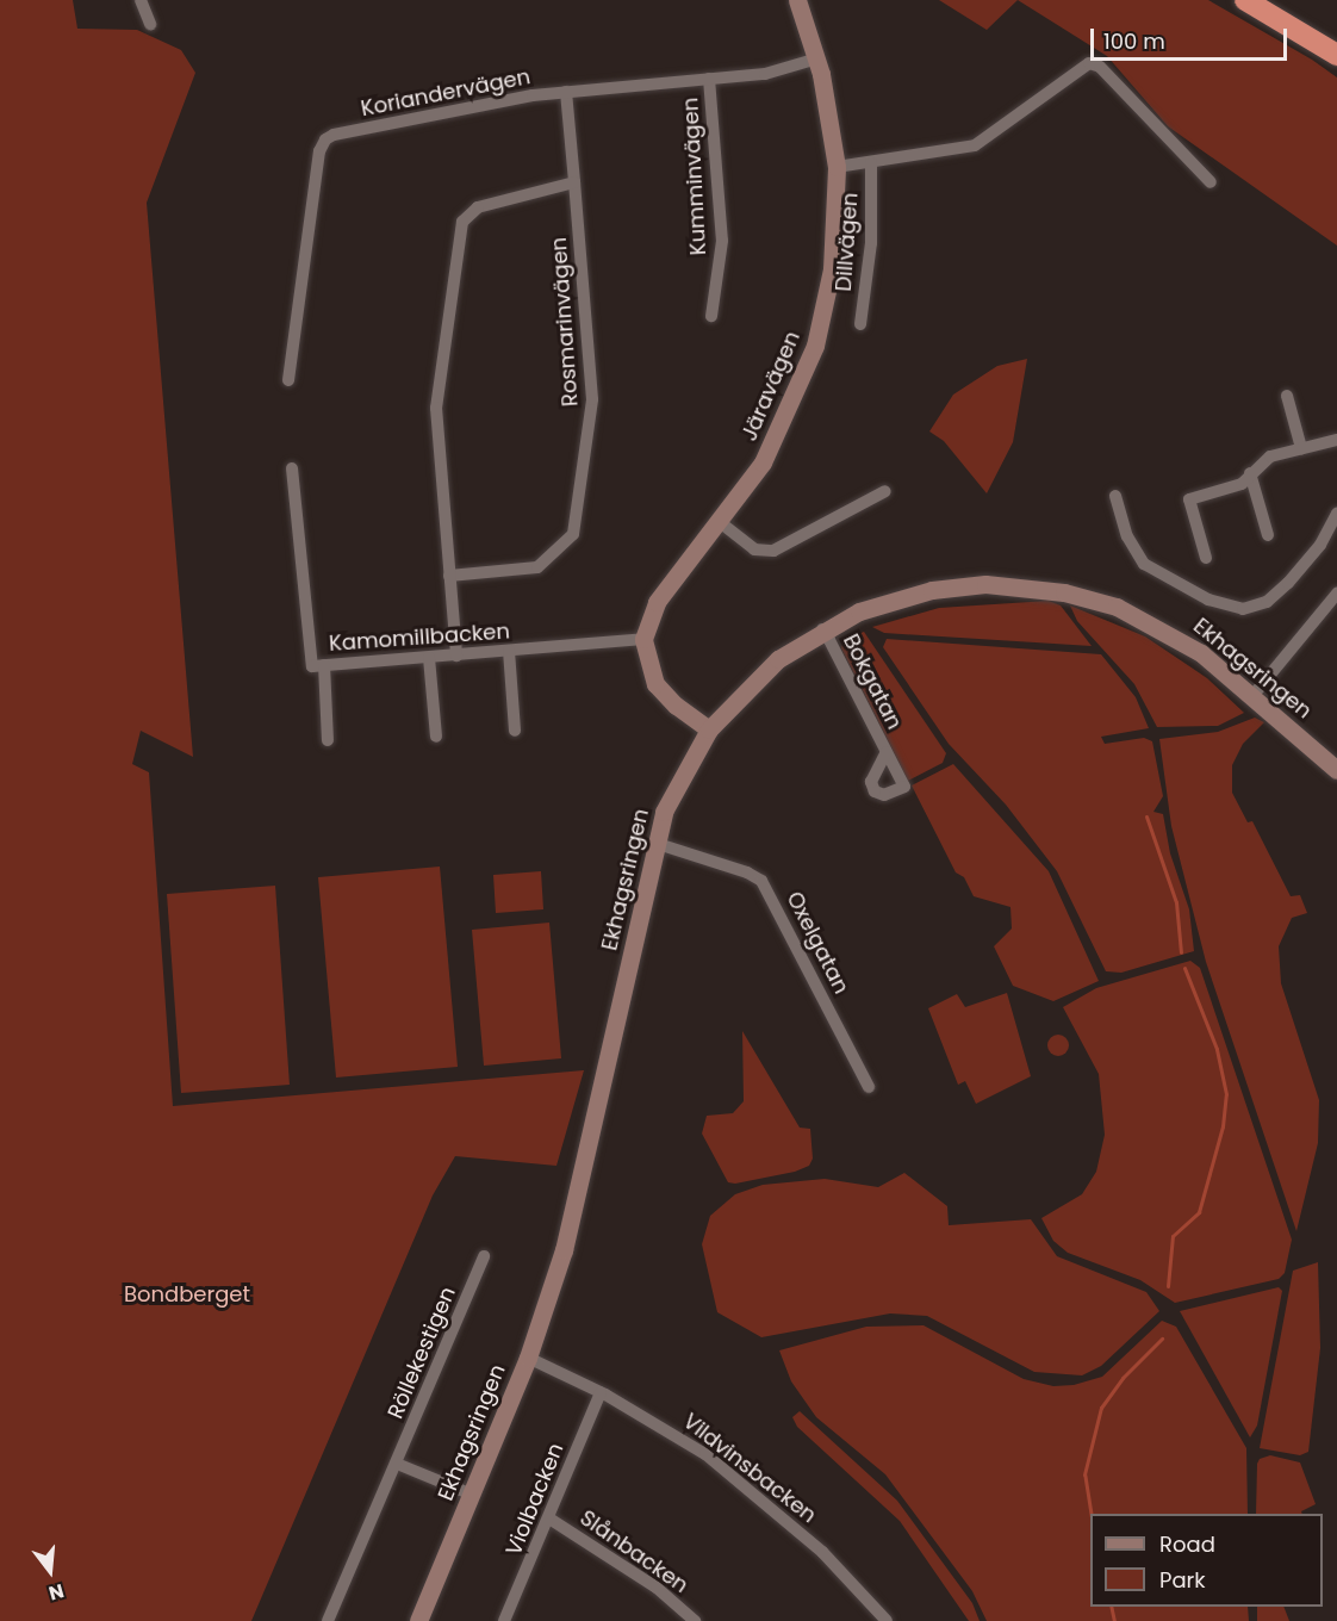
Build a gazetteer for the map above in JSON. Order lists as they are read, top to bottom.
{
  "streets": {
    "street": [
      "Koriandervägen",
      "Kumminvägen",
      "Dillvägen",
      "Rosmarinvägen",
      "Järavägen",
      "Kamomillbacken",
      "Ekhagsringen",
      "Bokgatan",
      "Oxelgatan",
      "Röllekestigen",
      "Vildvinsbacken",
      "Violbacken",
      "Slånbacken"
    ]
  },
  "crossings": [
    ["Koriandervägen", "Kumminvägen"],
    ["Koriandervägen", "Rosmarinvägen"],
    ["Koriandervägen", "Järavägen"],
    ["Järavägen", "Kamomillbacken"],
    ["Ekhagsringen", "Bokgatan"],
    ["Ekhagsringen", "Oxelgatan"],
    ["Ekhagsringen", "Vildvinsbacken"],
    ["Vildvinsbacken", "Violbacken"],
    ["Violbacken", "Slånbacken"]
  ],
  "parks": ["Bondberget"],
  "legend": ["Road", "Park"],
  "scale_bar": "100 m",
  "north": "bottom"
}
